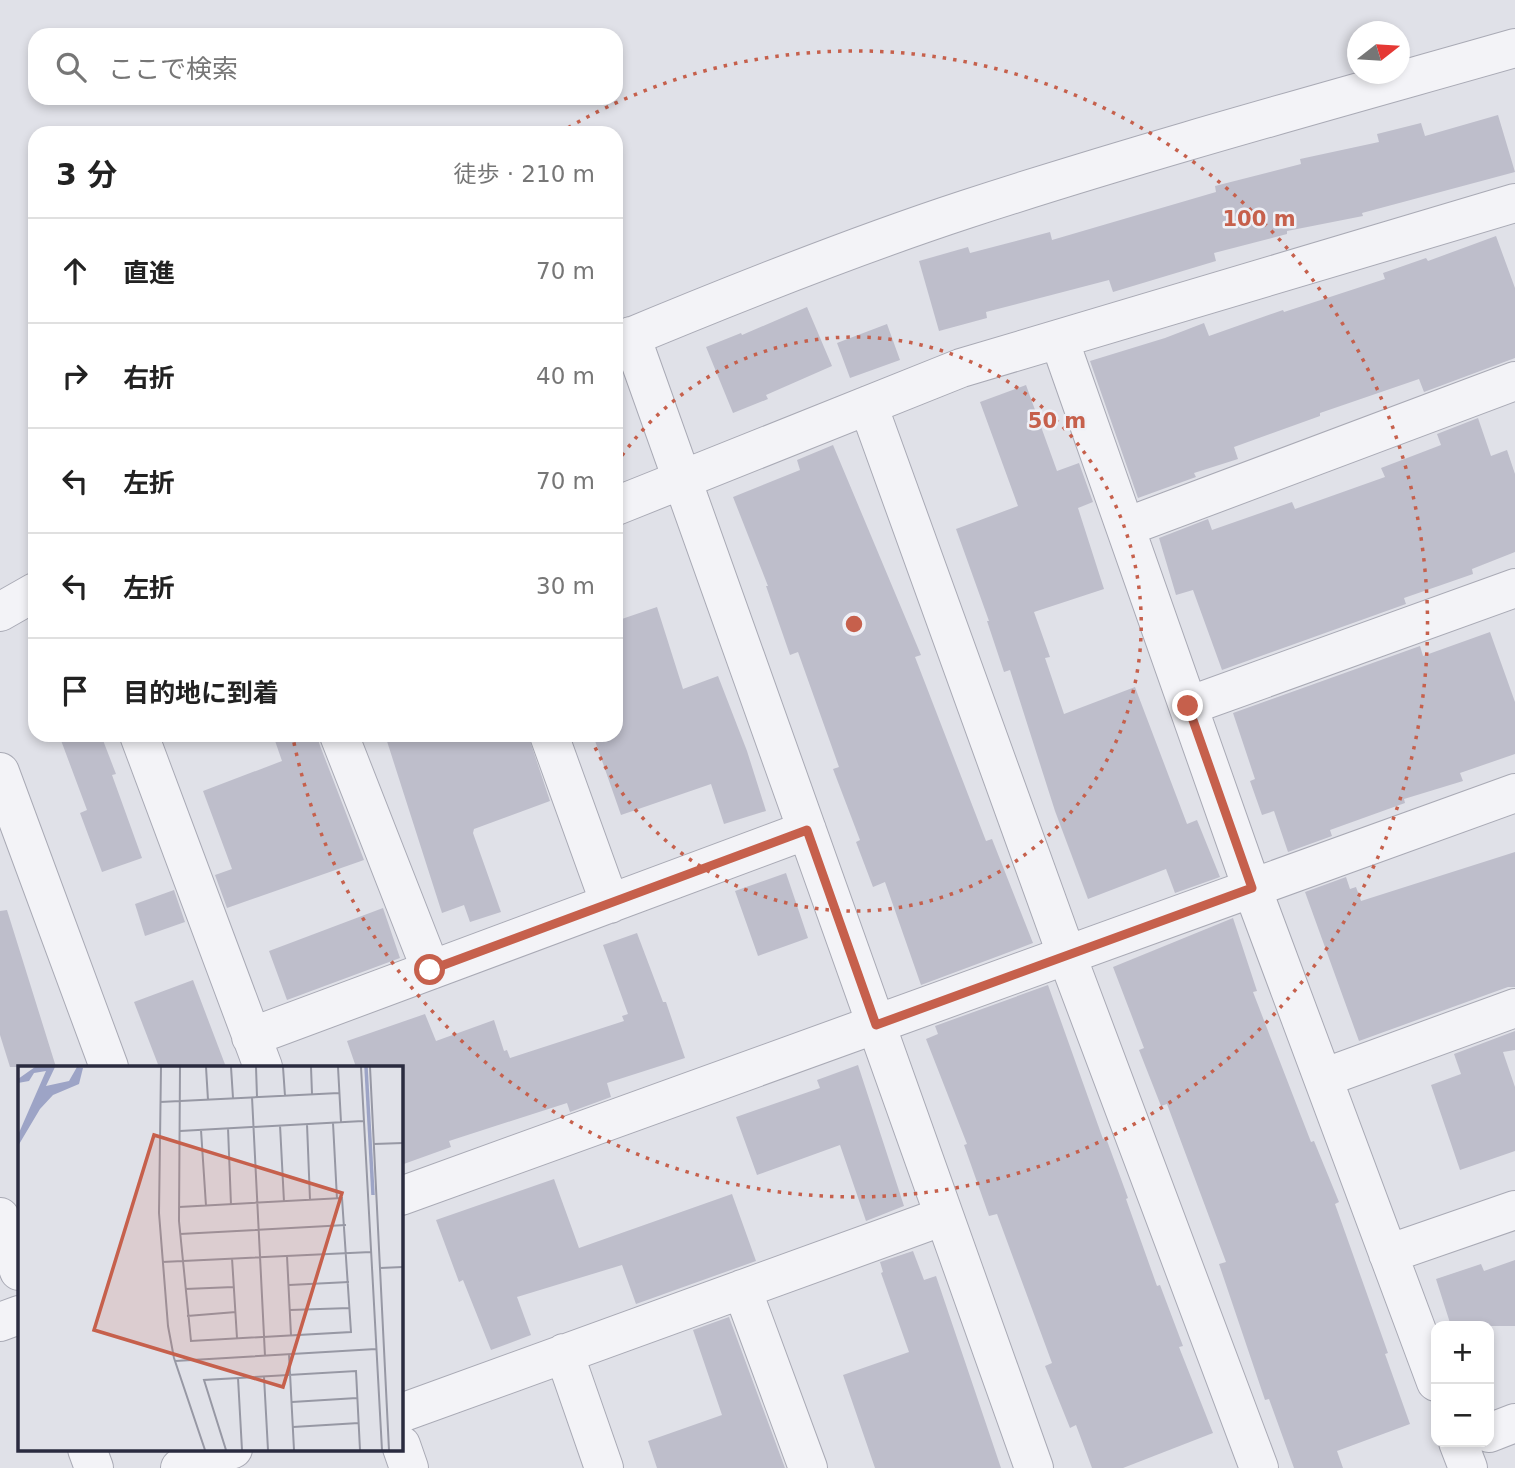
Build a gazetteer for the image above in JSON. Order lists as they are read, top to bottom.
{
  "north": "right",
  "page": {
    "search": "ここで検索",
    "heading": ["3 分", "徒歩 · 210 m"],
    "list": [
      ["直進", "70 m"],
      ["右折", "40 m"],
      ["左折", "70 m"],
      ["左折", "30 m"],
      "目的地に到着"
    ],
    "map_buttons": ["+", "−"]
  },
  "rings": ["100 m", "50 m"]
}
